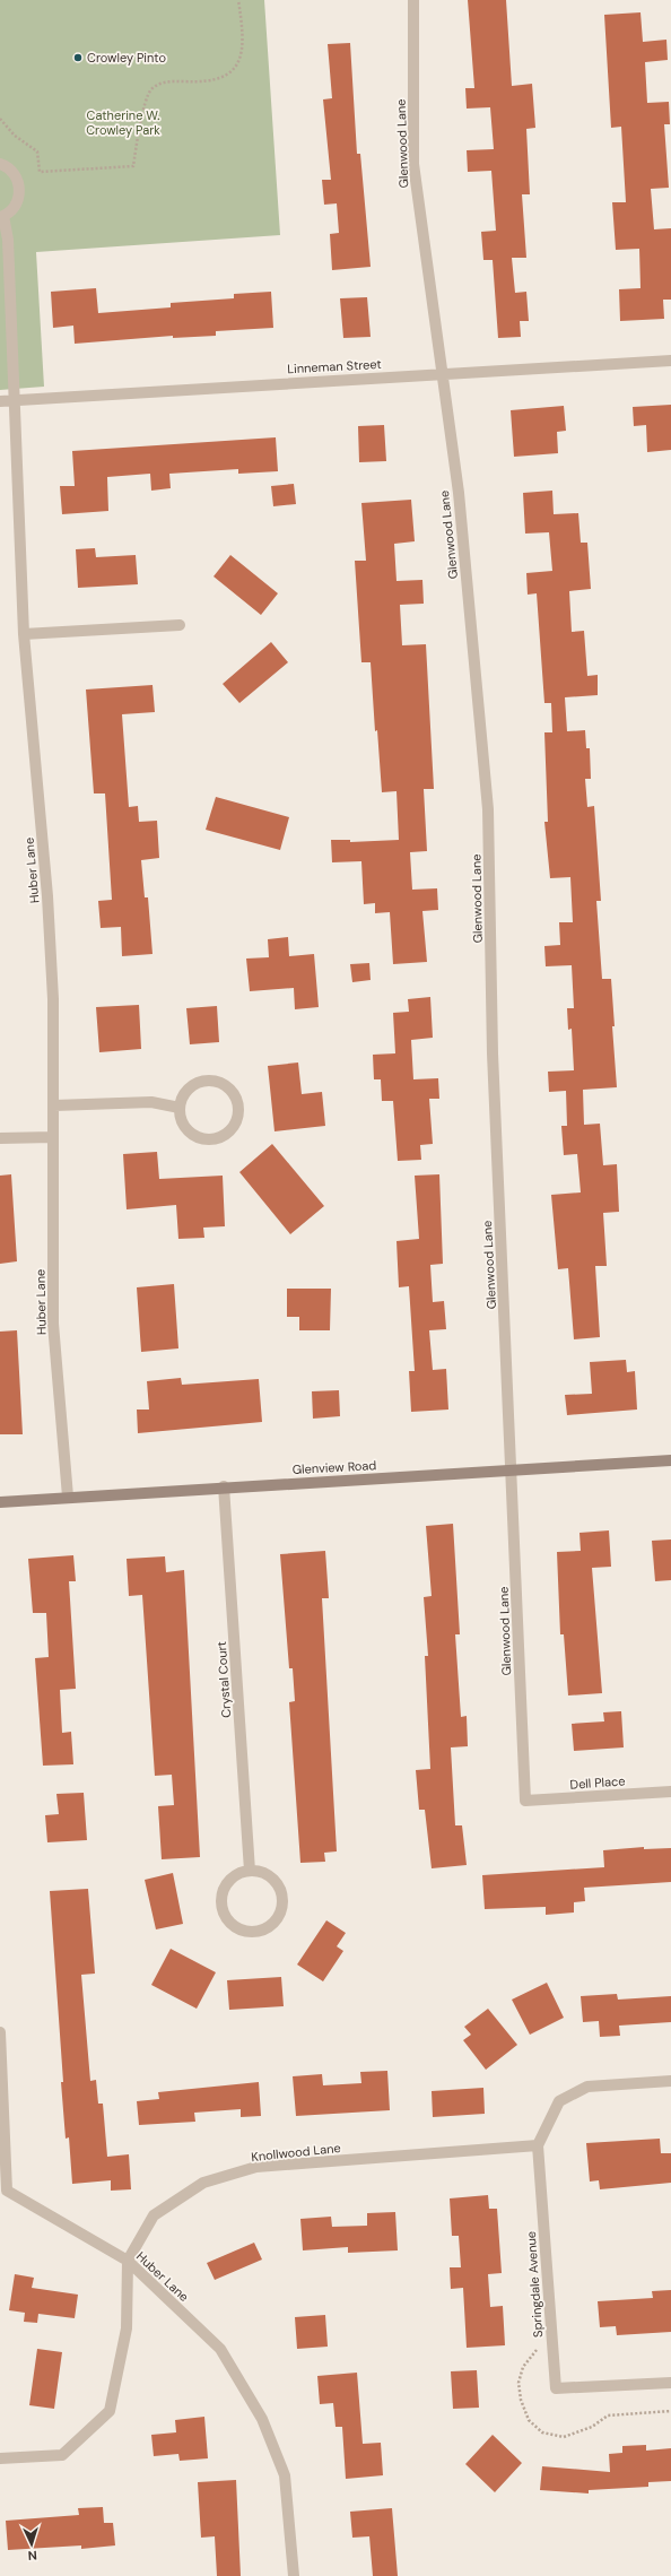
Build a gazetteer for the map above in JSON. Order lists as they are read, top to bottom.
{
  "streets": {
    "main road": ["Glenview Road"],
    "street": [
      "Glenwood Lane",
      "Linneman Street",
      "Huber Lane",
      "Crystal Court",
      "Dell Place",
      "Knollwood Lane",
      "Springdale Avenue"
    ]
  },
  "crossings": [
    ["Glenwood Lane", "Linneman Street"],
    ["Glenwood Lane", "Glenview Road"],
    ["Glenwood Lane", "Dell Place"],
    ["Linneman Street", "Huber Lane"],
    ["Huber Lane", "Glenview Road"],
    ["Huber Lane", "Knollwood Lane"],
    ["Glenview Road", "Crystal Court"],
    ["Knollwood Lane", "Springdale Avenue"]
  ],
  "parks": ["Catherine W. Crowley Park"],
  "places": ["Crowley Pinto"],
  "north": "bottom"
}
